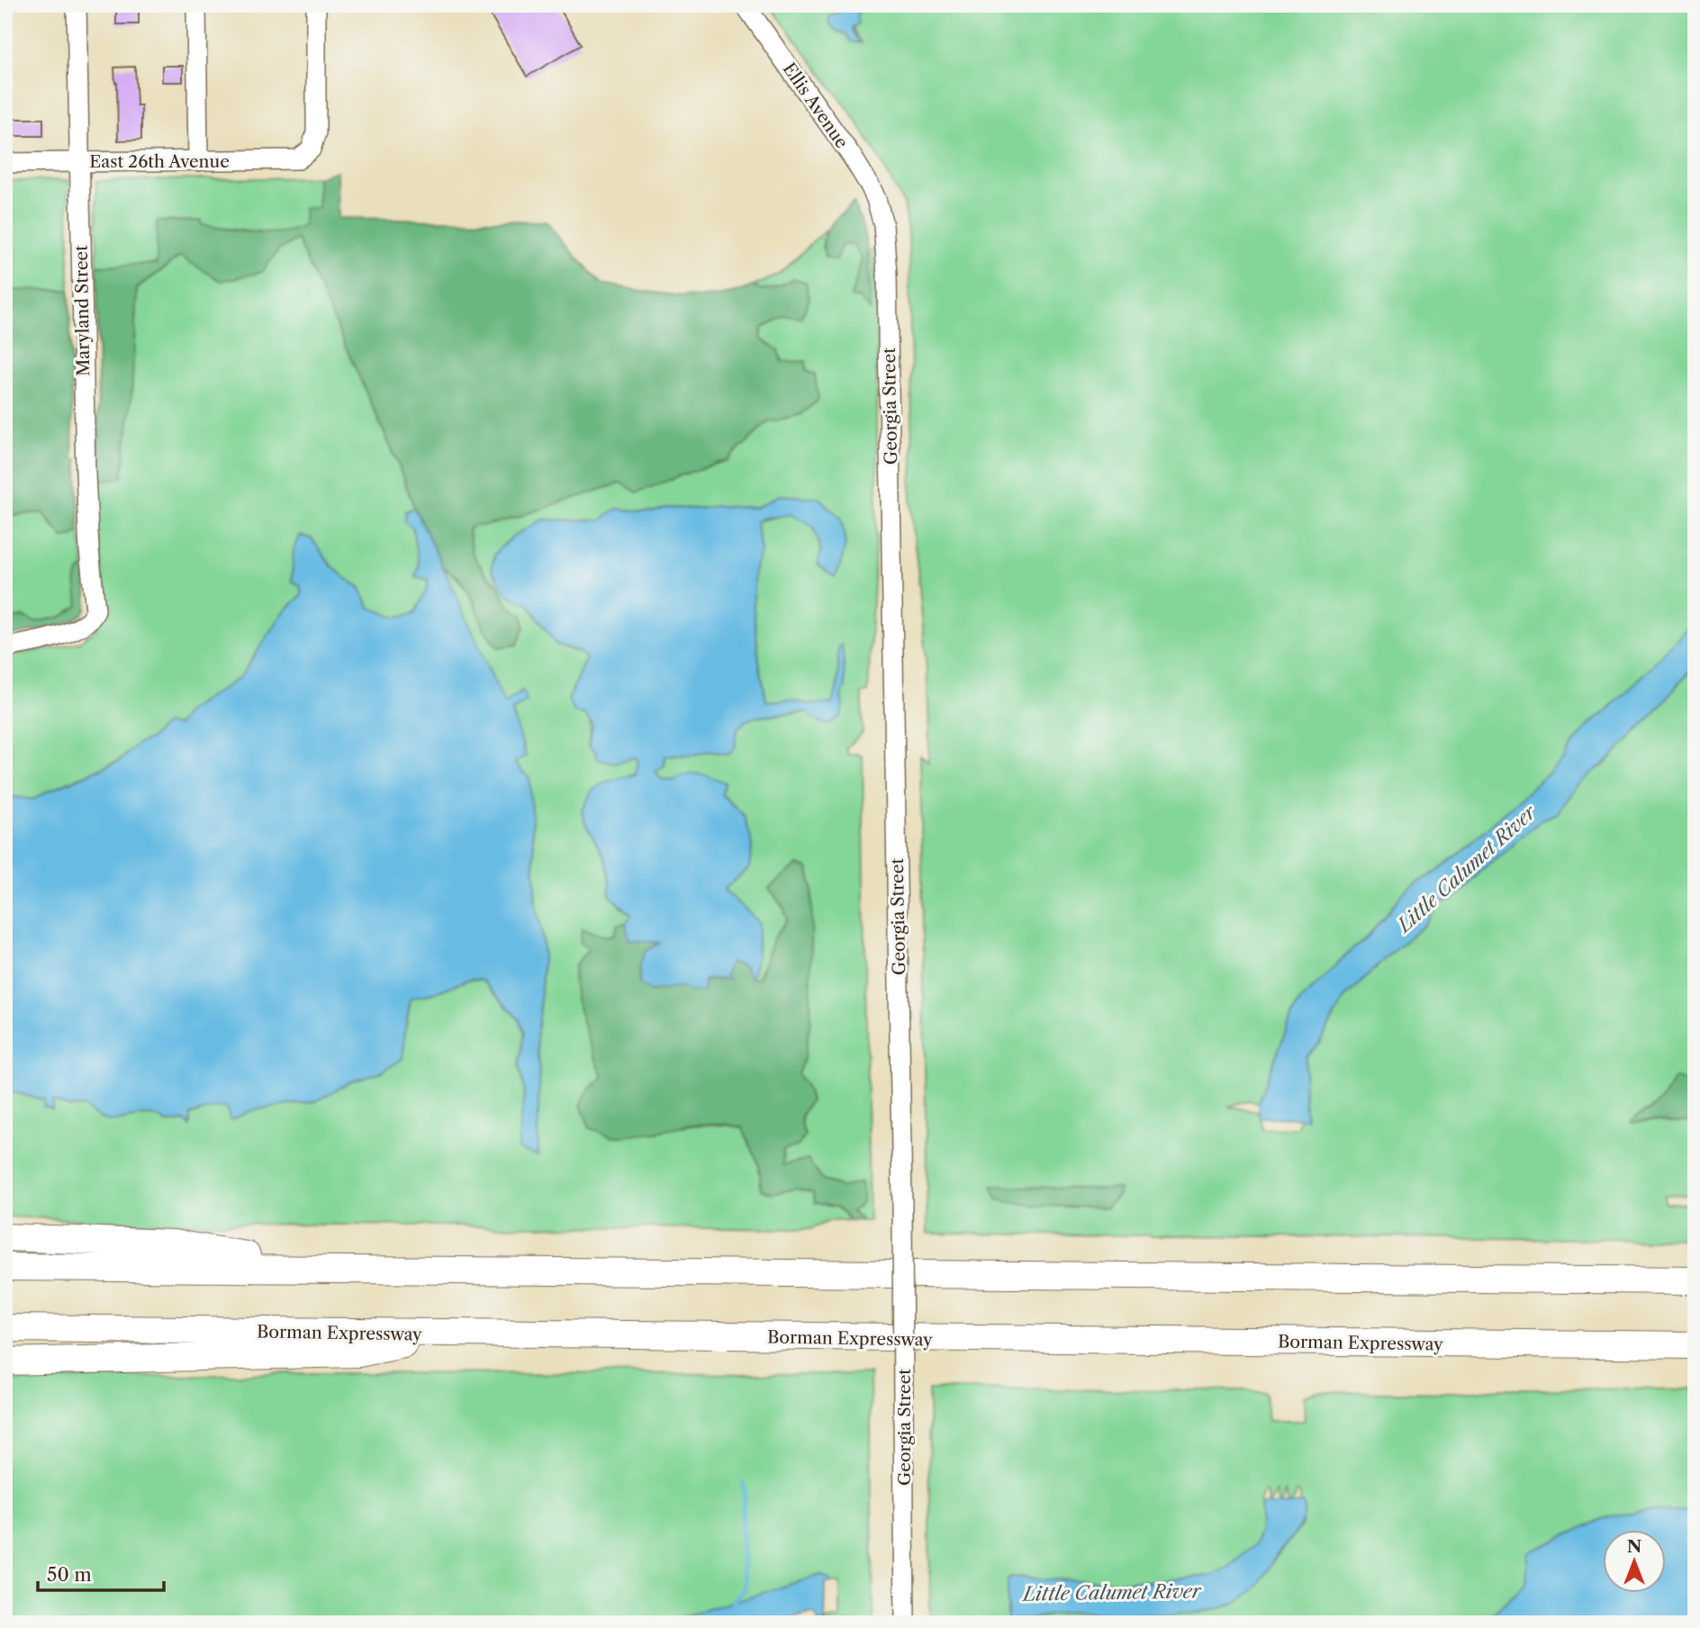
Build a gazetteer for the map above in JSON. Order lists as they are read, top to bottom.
{
  "streets": {
    "highway": ["Borman Expressway"],
    "street": [
      "Ellis Avenue",
      "East 26th Avenue",
      "Maryland Street",
      "Georgia Street"
    ]
  },
  "crossings": [
    ["Ellis Avenue", "Georgia Street"],
    ["East 26th Avenue", "Maryland Street"]
  ],
  "water": ["Little Calumet River"],
  "scale_bar": "50 m",
  "north": "top"
}
